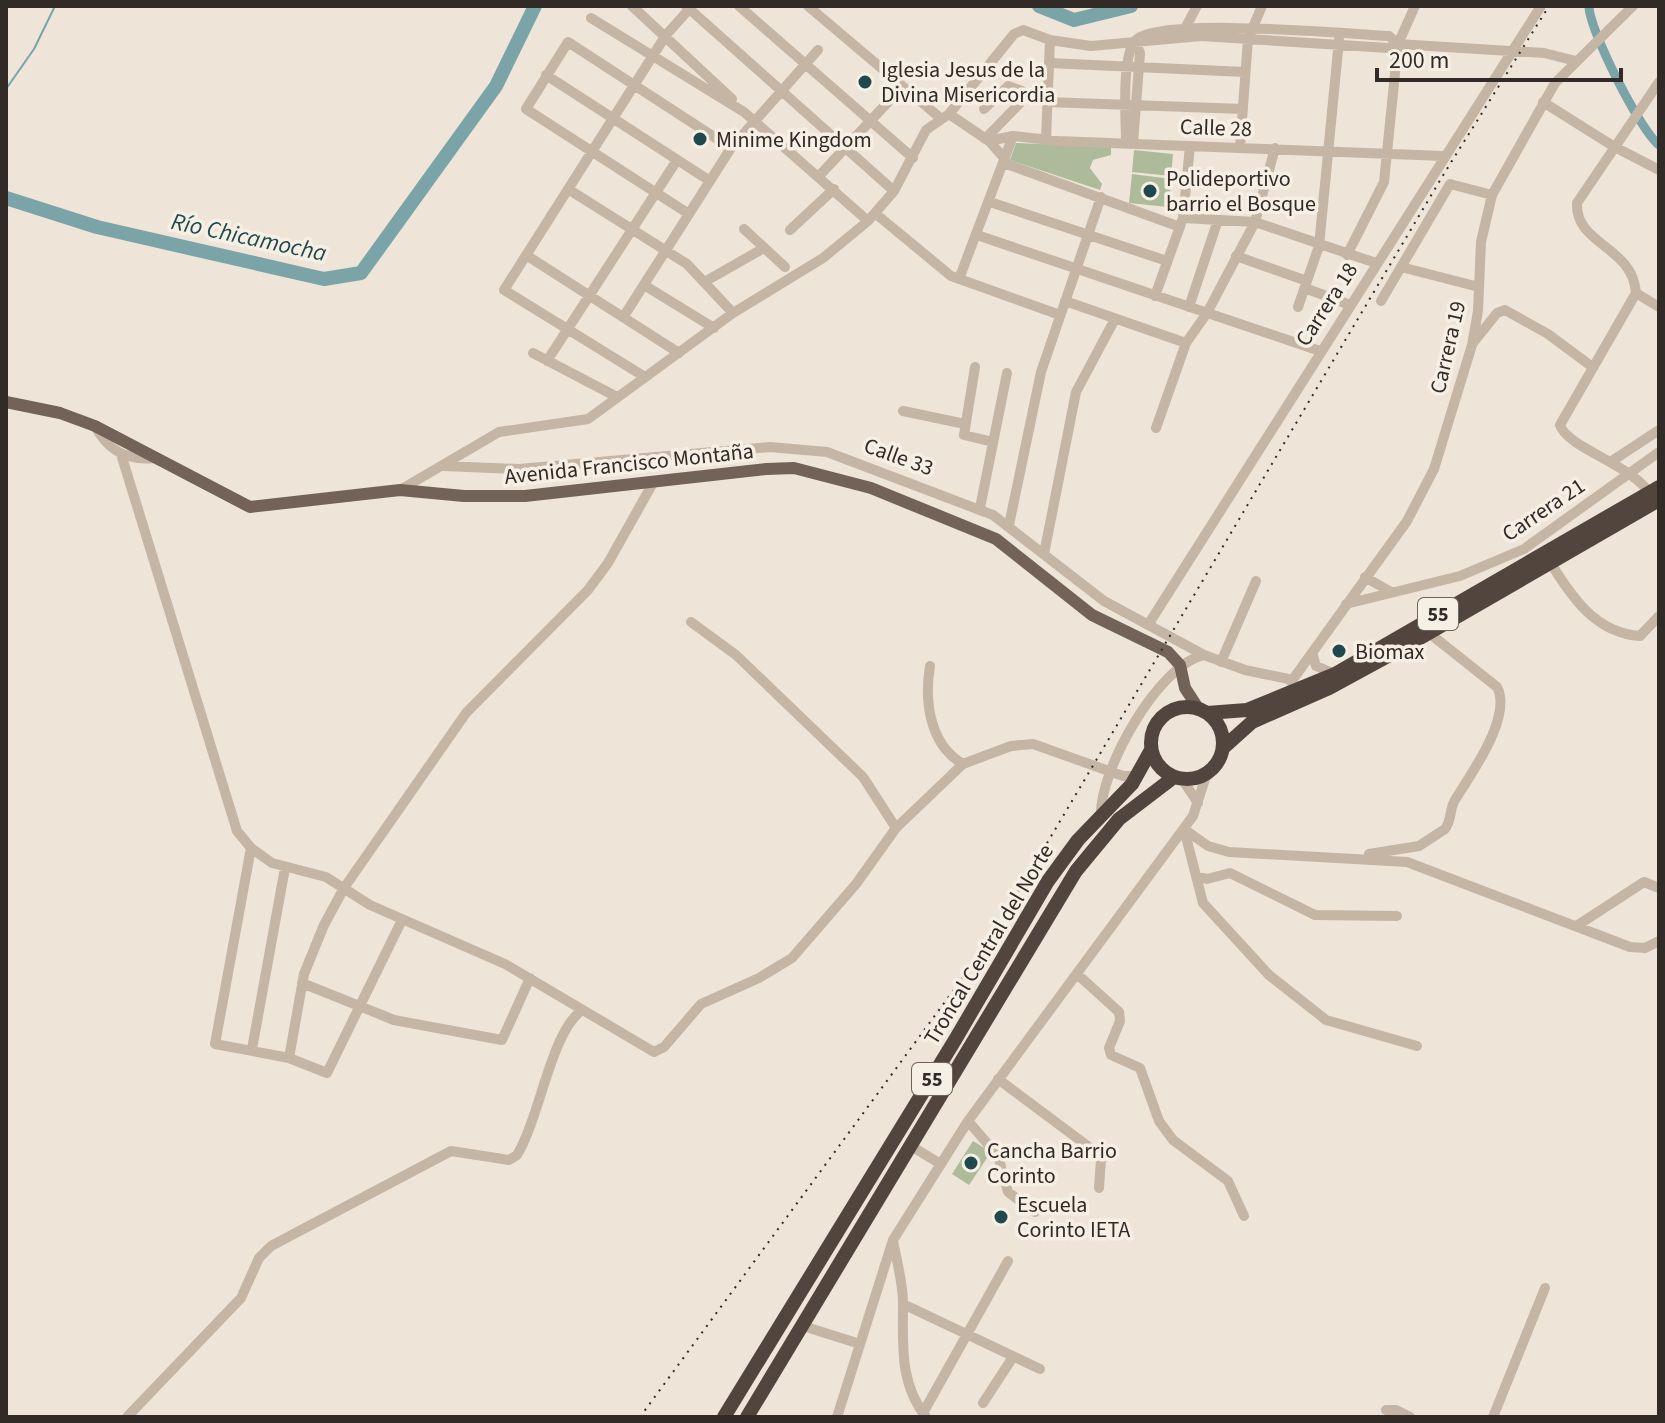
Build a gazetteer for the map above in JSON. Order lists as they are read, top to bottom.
{
  "streets": {
    "highway": ["55", "Troncal Central del Norte"],
    "main road": ["Avenida Francisco Montaña"],
    "street": [
      "Calle 28",
      "Carrera 18",
      "Carrera 19",
      "Calle 33",
      "Carrera 21"
    ]
  },
  "crossings": [
    ["Calle 28", "Carrera 18"],
    ["Carrera 18", "Calle 33"],
    ["Carrera 19", "Calle 33"],
    ["Carrera 19", "Carrera 21"],
    ["Carrera 19", "55"],
    ["55", "Troncal Central del Norte"]
  ],
  "water": ["Río Chicamocha"],
  "places": [
    "Iglesia Jesus de la Divina Misericordia",
    "Minime Kingdom",
    "Polideportivo barrio el Bosque",
    "Biomax",
    "Cancha Barrio Corinto",
    "Escuela Corinto IETA"
  ],
  "scale_bar": "200 m"
}
